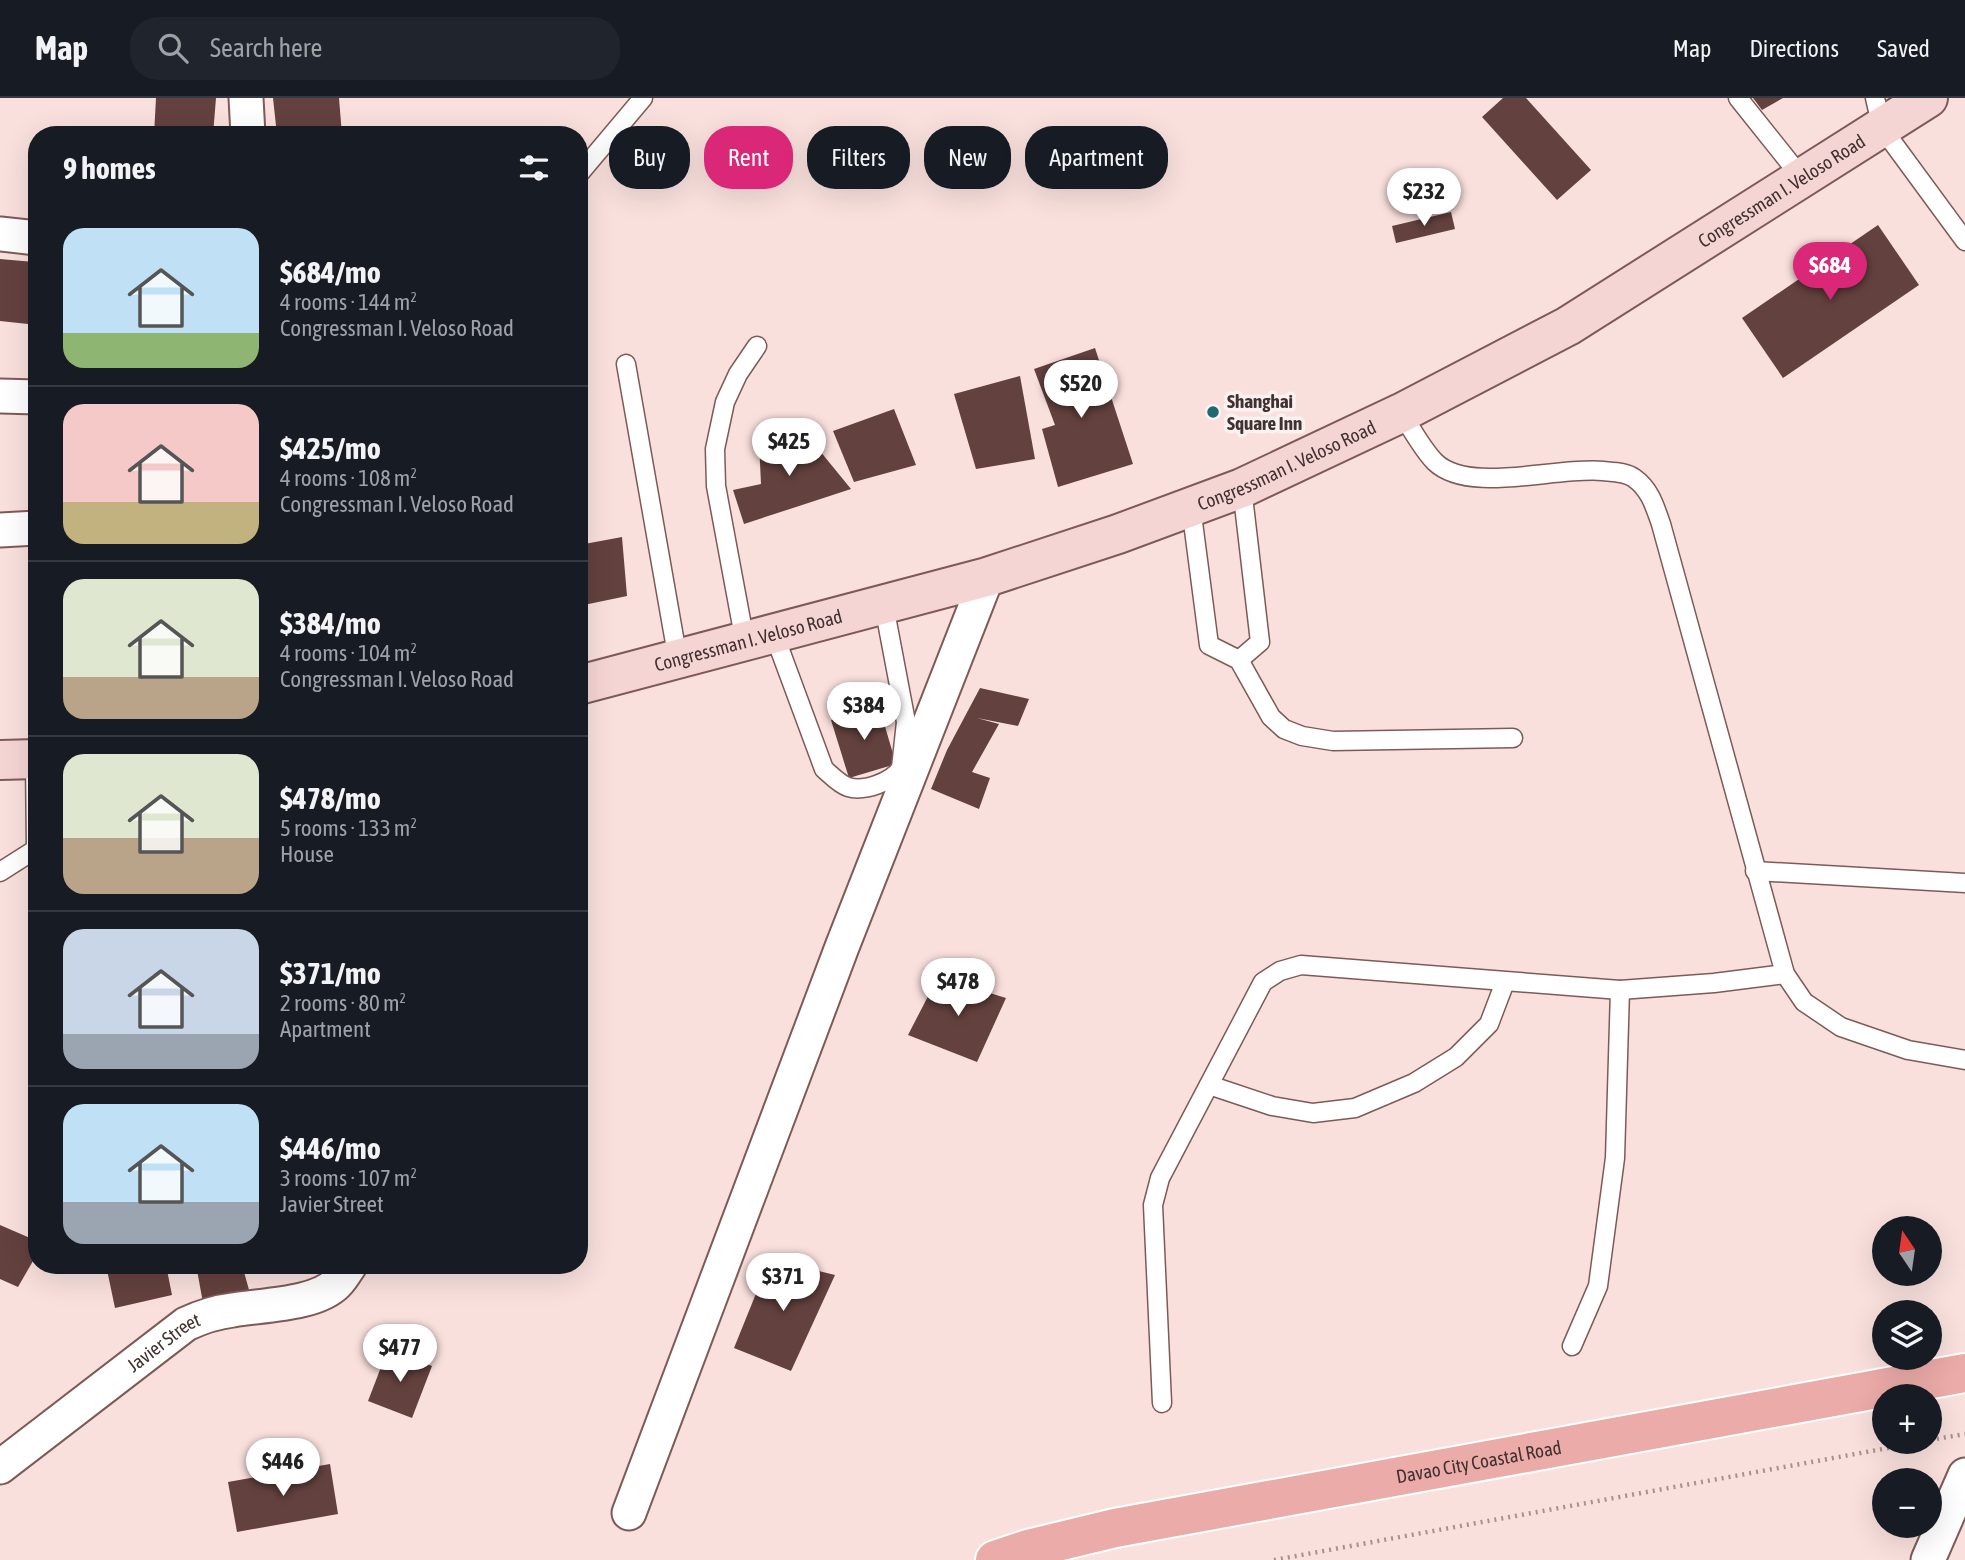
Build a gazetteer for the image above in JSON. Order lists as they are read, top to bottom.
{
  "streets": {
    "main road": ["Congressman I. Veloso Road", "Davao City Coastal Road"],
    "street": ["Javier Street"]
  },
  "places": ["Shanghai Square Inn"],
  "north": "top",
  "page": {
    "header": "Map",
    "search": "Search here",
    "nav": ["Map", "Directions", "Saved"],
    "chip": [
      "Buy",
      "Rent",
      "Filters",
      "New",
      "Apartment"
    ],
    "heading": "9 homes",
    "price": [
      "$232",
      "$684",
      "$520",
      "$425",
      "$384",
      "$478",
      "$371",
      "$477",
      "$446"
    ],
    "list": [
      {
        "name": "$684/mo",
        "note": "4 rooms · 144 m² · Congressman I. Veloso Road"
      },
      {
        "name": "$425/mo",
        "note": "4 rooms · 108 m² · Congressman I. Veloso Road"
      },
      {
        "name": "$384/mo",
        "note": "4 rooms · 104 m² · Congressman I. Veloso Road"
      },
      {
        "name": "$478/mo",
        "note": "5 rooms · 133 m² · House"
      },
      {
        "name": "$371/mo",
        "note": "2 rooms · 80 m² · Apartment"
      },
      {
        "name": "$446/mo",
        "note": "3 rooms · 107 m² · Javier Street"
      }
    ],
    "map_buttons": ["+", "−"]
  }
}
